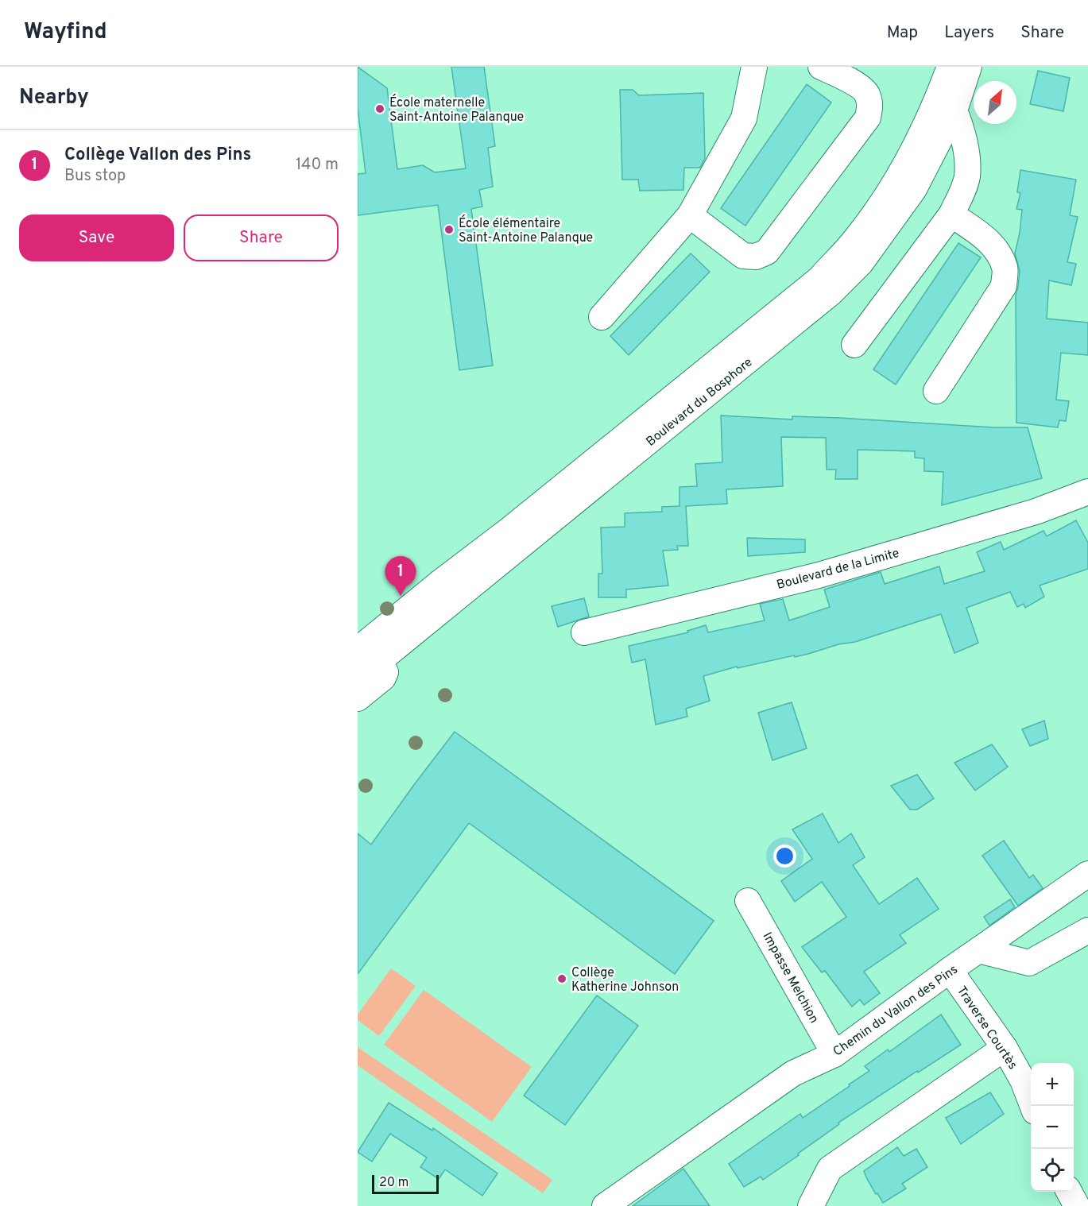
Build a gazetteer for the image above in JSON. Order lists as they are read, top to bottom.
{
  "streets": {
    "street": [
      "Boulevard du Bosphore",
      "Boulevard de la Limite",
      "Impasse Melchion",
      "Chemin du Vallon des Pins",
      "Traverse Courtès"
    ]
  },
  "crossings": [
    ["Impasse Melchion", "Chemin du Vallon des Pins"],
    ["Chemin du Vallon des Pins", "Traverse Courtès"]
  ],
  "places": ["École maternelle Saint-Antoine Palanque", "École élémentaire Saint-Antoine Palanque", "Collège Katherine Johnson"],
  "scale_bar": "20 m",
  "north": "top right",
  "page": {
    "header": "Wayfind",
    "nav": ["Map", "Layers", "Share"],
    "heading": "Nearby",
    "list": [
      {
        "mark": "1",
        "name": "Collège Vallon des Pins",
        "note": "Bus stop",
        "value": "140 m"
      }
    ],
    "buttons": ["Save", "Share"],
    "pins": "1",
    "map_buttons": ["+", "−"],
    "scale": "20 m"
  }
}
